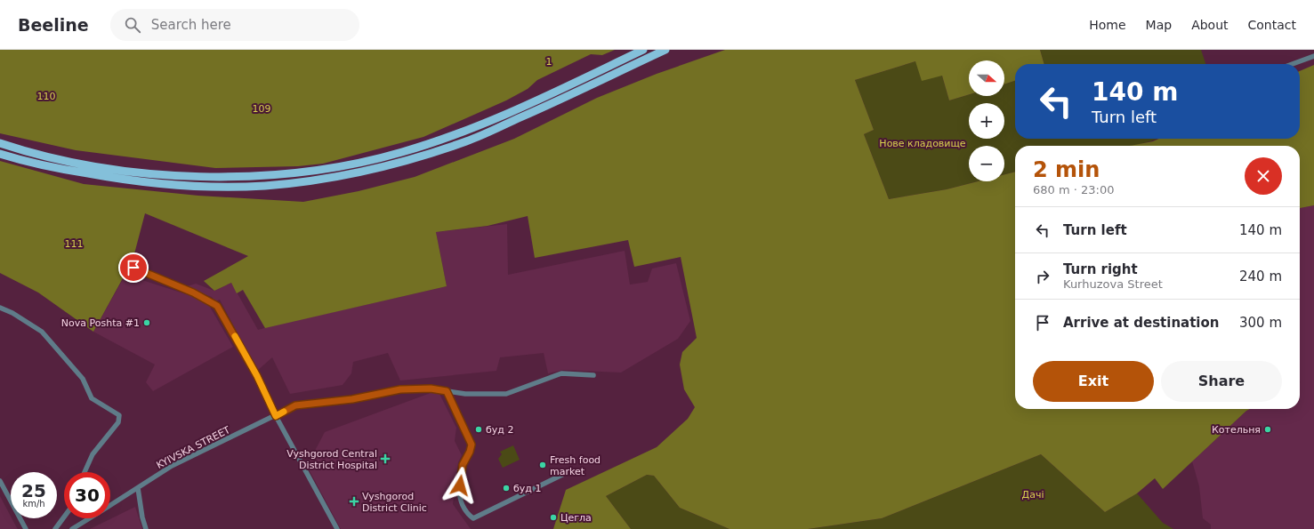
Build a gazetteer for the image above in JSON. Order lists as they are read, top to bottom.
{
  "streets": {
    "street": ["KYIVSKA STREET"]
  },
  "parks": [
    "1",
    "110",
    "109",
    "Нове кладовище",
    "111",
    "Дачі"
  ],
  "places": {
    "other": [
      "Nova Poshta #1",
      "буд 2",
      "Котельня",
      "Fresh food market",
      "буд 1",
      "Цегла"
    ],
    "health": ["Vyshgorod Central District Hospital", "Vyshgorod District Clinic"]
  },
  "north": "right",
  "page": {
    "header": "Beeline",
    "search": "Search here",
    "nav": [
      "Home",
      "Map",
      "About",
      "Contact"
    ],
    "map_buttons": ["+", "−"],
    "turn": ["140 m", "Turn left"],
    "heading": ["2 min", "680 m · 23:00"],
    "list": [
      {
        "name": "Turn left",
        "value": "140 m"
      },
      {
        "name": "Turn right",
        "note": "Kurhuzova Street",
        "value": "240 m"
      },
      {
        "name": "Arrive at destination",
        "value": "300 m"
      }
    ],
    "buttons": ["Exit", "Share"],
    "speed": "25 km/h",
    "limit": "30"
  }
}
